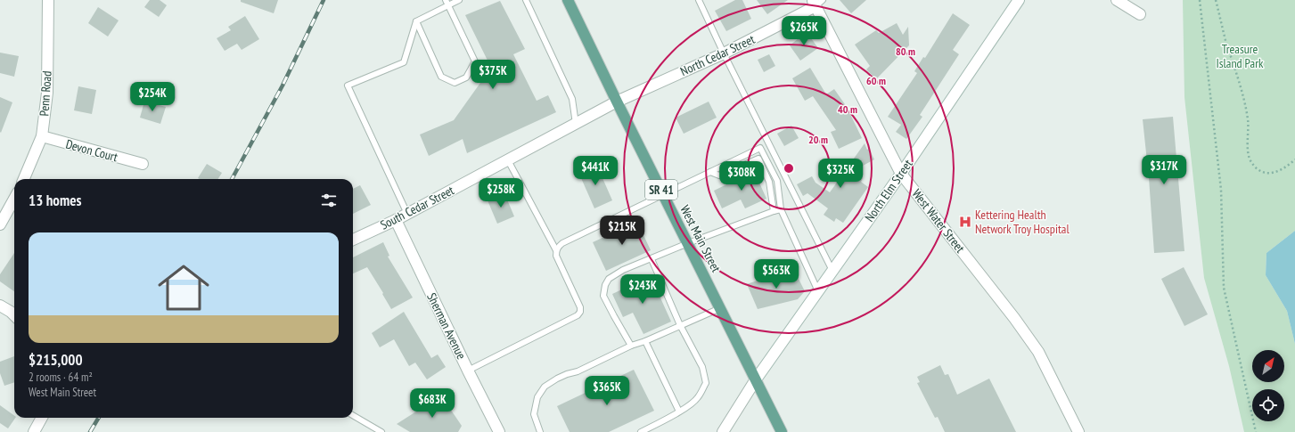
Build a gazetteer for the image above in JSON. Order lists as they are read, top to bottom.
{
  "streets": {
    "main road": ["SR 41", "West Main Street"],
    "street": [
      "North Cedar Street",
      "Penn Road",
      "Devon Court",
      "North Elm Street",
      "South Cedar Street",
      "West Water Street",
      "Sherman Avenue"
    ]
  },
  "crossings": [
    ["North Cedar Street", "South Cedar Street"],
    ["North Cedar Street", "West Water Street"],
    ["North Cedar Street", "West Main Street"],
    ["Penn Road", "Devon Court"],
    ["North Elm Street", "West Water Street"],
    ["North Elm Street", "West Main Street"],
    ["South Cedar Street", "West Main Street"],
    ["South Cedar Street", "Sherman Avenue"]
  ],
  "parks": ["Treasure Island Park"],
  "places": {
    "hospital": ["Kettering Health Network Troy Hospital"]
  },
  "north": "top right",
  "page": {
    "price": [
      "$265K",
      "$375K",
      "$254K",
      "$317K",
      "$441K",
      "$325K",
      "$308K",
      "$258K",
      "$215K",
      "$563K",
      "$243K",
      "$365K",
      "$683K"
    ],
    "heading": "13 homes",
    "list": [
      {
        "name": "$215,000",
        "note": "2 rooms · 64 m² · West Main Street"
      }
    ]
  },
  "rings": [
    "80 m",
    "60 m",
    "40 m",
    "20 m"
  ]
}
